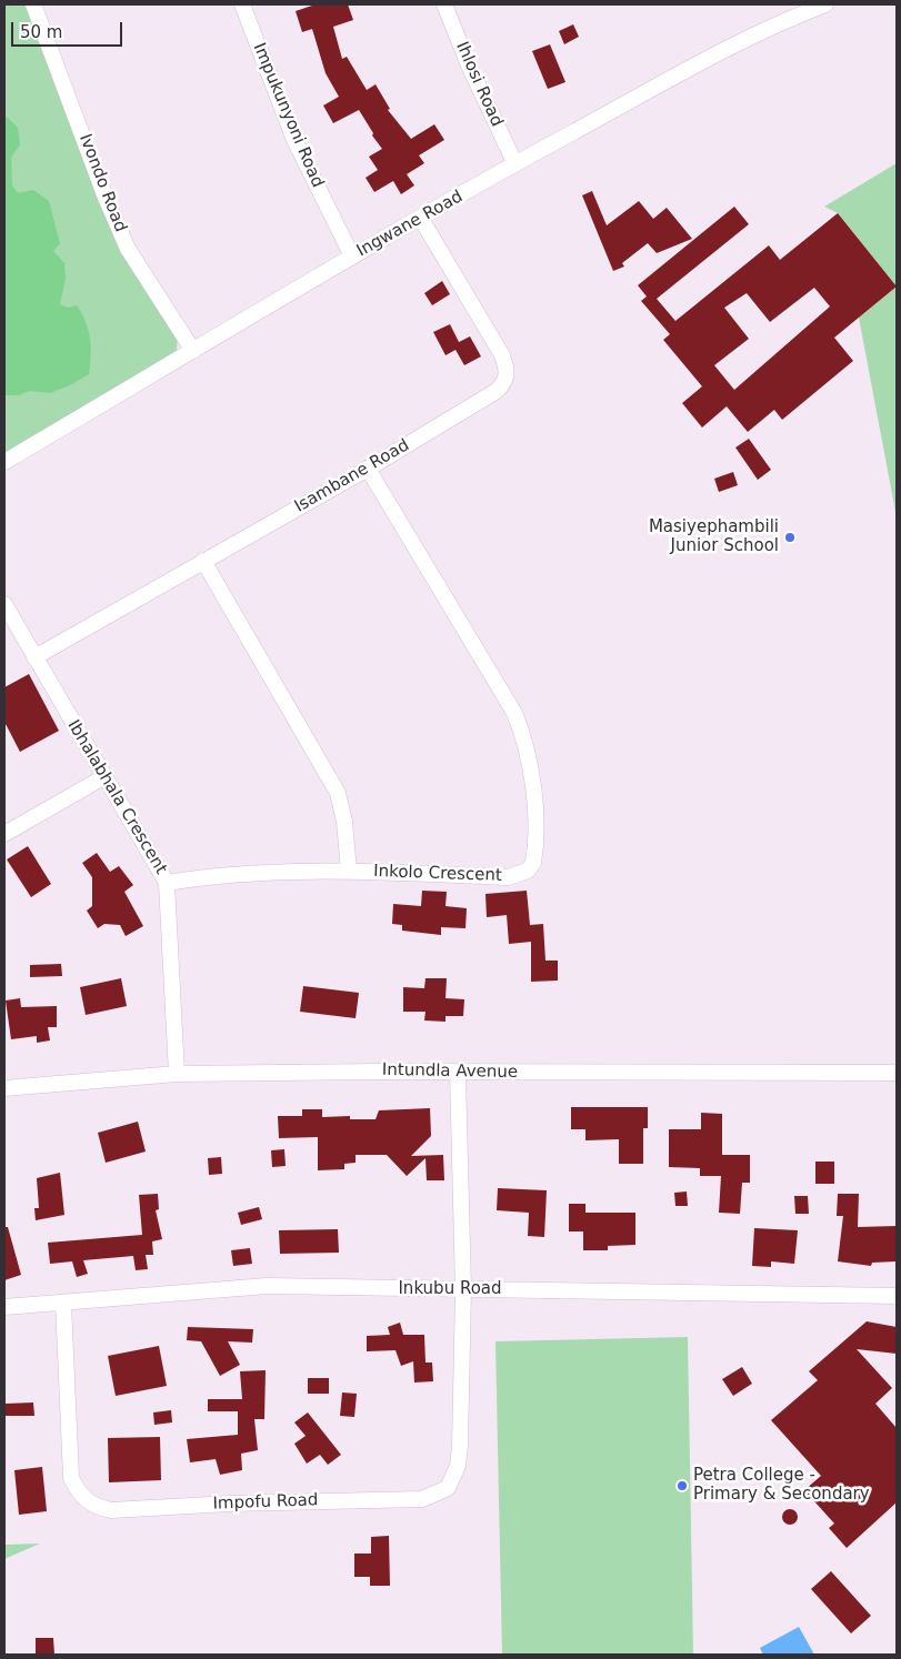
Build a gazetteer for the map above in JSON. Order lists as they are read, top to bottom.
{
  "streets": {
    "street": [
      "Ihlosi Road",
      "Impukunyoni Road",
      "Ivondo Road",
      "Ingwane Road",
      "Isambane Road",
      "Ibhalabhala Crescent",
      "Inkolo Crescent",
      "Intundla Avenue",
      "Inkubu Road",
      "Impofu Road"
    ]
  },
  "crossings": [
    ["Ihlosi Road", "Ingwane Road"],
    ["Impukunyoni Road", "Ingwane Road"],
    ["Ivondo Road", "Ingwane Road"],
    ["Ingwane Road", "Isambane Road"],
    ["Isambane Road", "Ibhalabhala Crescent"],
    ["Isambane Road", "Inkolo Crescent"],
    ["Ibhalabhala Crescent", "Inkolo Crescent"],
    ["Ibhalabhala Crescent", "Intundla Avenue"],
    ["Inkubu Road", "Impofu Road"]
  ],
  "places": ["Masiyephambili Junior School", "Petra College - Primary & Secondary"],
  "scale_bar": "50 m"
}
